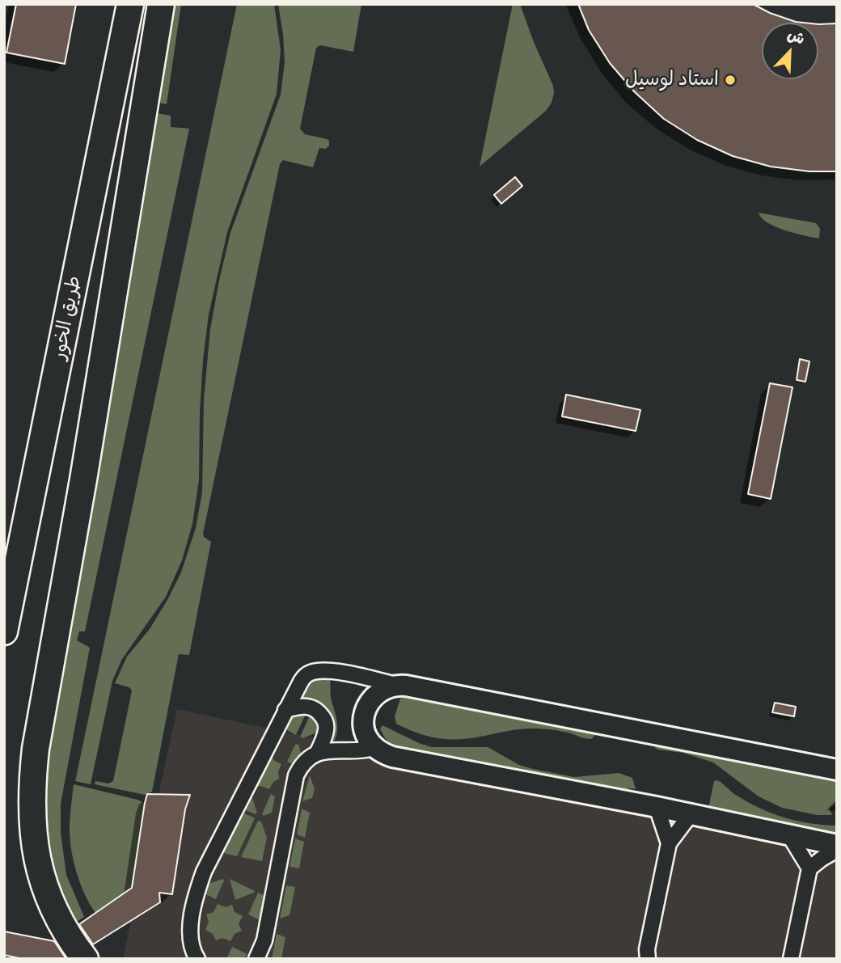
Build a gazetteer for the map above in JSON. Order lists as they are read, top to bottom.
{
  "streets": {
    "highway": ["طريق الخور"]
  },
  "places": ["استاد لوسيل"],
  "north": "top right"
}
